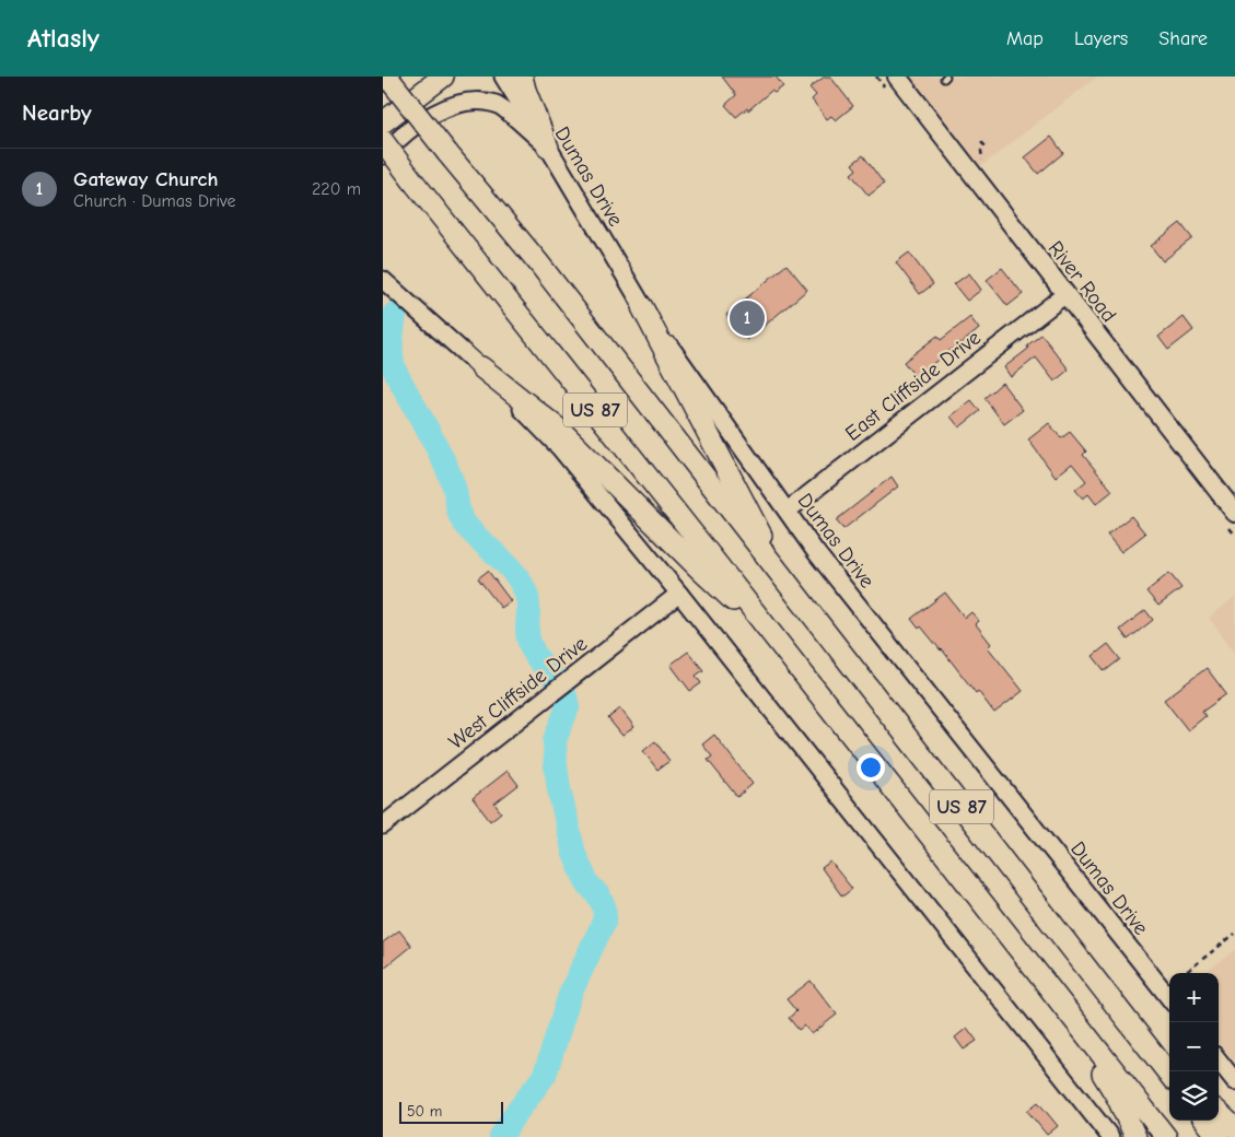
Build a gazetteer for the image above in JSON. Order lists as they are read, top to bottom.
{
  "streets": {
    "highway": ["US 87"],
    "main road": [
      "Dumas Drive",
      "River Road",
      "East Cliffside Drive",
      "West Cliffside Drive"
    ]
  },
  "crossings": [
    ["Dumas Drive", "East Cliffside Drive"],
    ["River Road", "East Cliffside Drive"]
  ],
  "scale_bar": "50 m",
  "page": {
    "header": "Atlasly",
    "nav": ["Map", "Layers", "Share"],
    "heading": "Nearby",
    "list": [
      {
        "mark": "1",
        "name": "Gateway Church",
        "note": "Church · Dumas Drive",
        "value": "220 m"
      }
    ],
    "pins": "1",
    "map_buttons": ["+", "−"],
    "scale": "50 m"
  }
}
